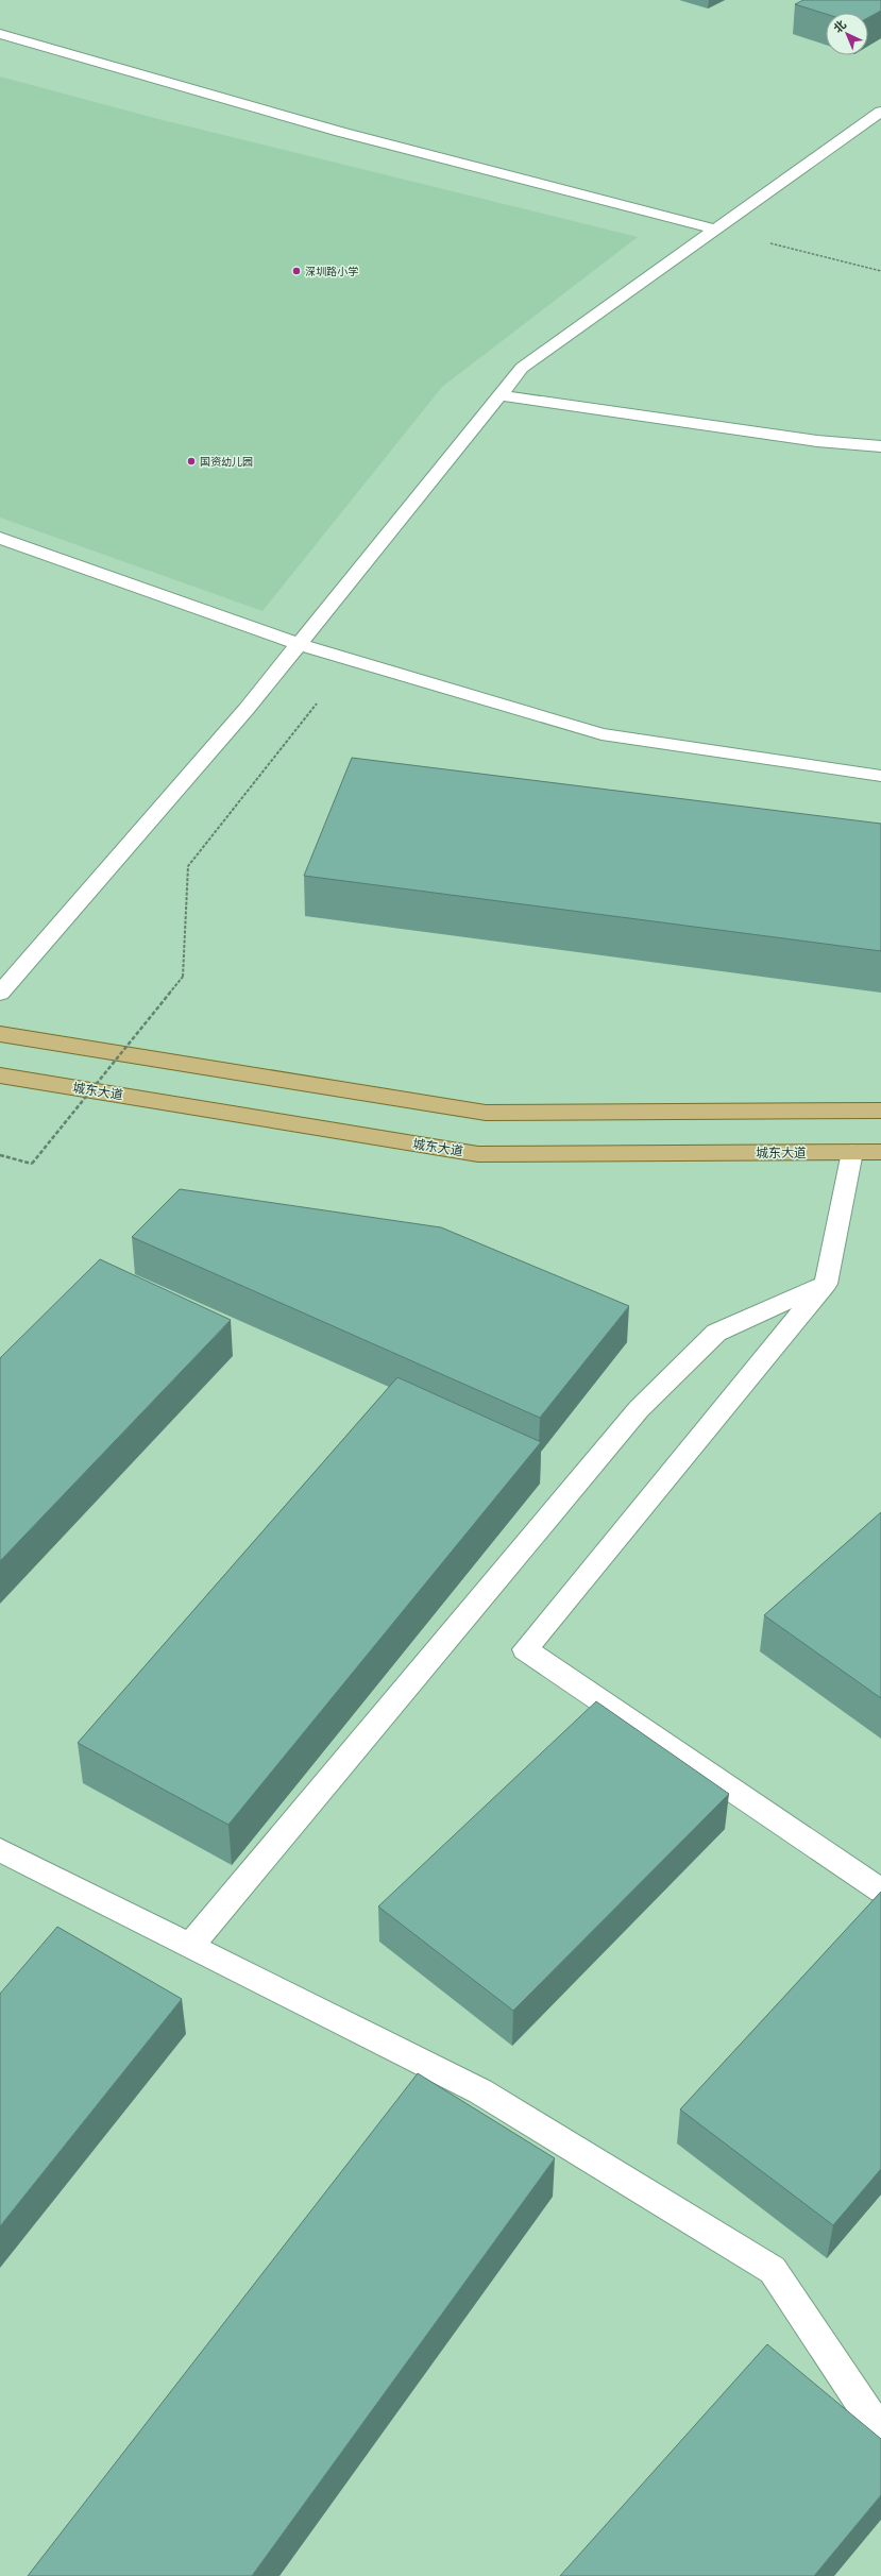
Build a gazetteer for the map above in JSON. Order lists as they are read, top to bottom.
{
  "streets": {
    "main road": ["城东大道"]
  },
  "places": ["深圳路小学", "国资幼儿园"],
  "north": "top left"
}
